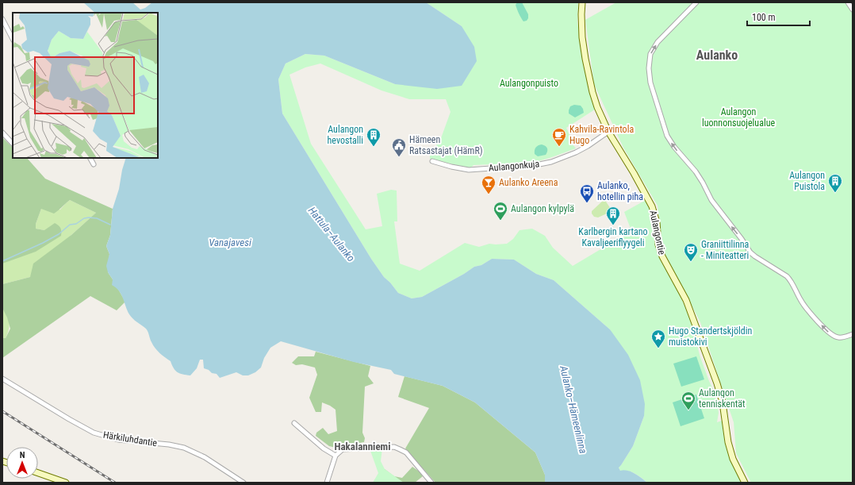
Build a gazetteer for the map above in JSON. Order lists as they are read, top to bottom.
{
  "streets": {
    "main road": ["Aulangontie"],
    "street": ["Aulangonkuja", "Härkiluhdantie"]
  },
  "crossings": [
    ["Aulangonkuja", "Aulangontie"]
  ],
  "districts": ["Aulanko", "Hakalanniemi"],
  "water": ["Hattula–Aulanko", "Vanajavesi", "Aulanko–Hämeenlinna"],
  "parks": ["Aulangonpuisto", "Aulangon luonnonsuojelualue"],
  "places": {
    "building": ["Aulangon hevostalli", "Aulangon Puistola", "Karlbergin kartano Kavaljeeriflyygeli"],
    "cafe": ["Kahvila-Ravintola Hugo"],
    "public building": ["Hämeen Ratsastajat (HämR)"],
    "bar": ["Aulanko Areena"],
    "bus stop": ["Aulanko, hotellin piha"],
    "sports": ["Aulangon kylpylä", "Aulangon tenniskentät"],
    "theatre": ["Graniittilinna - Miniteatteri"],
    "place": ["Hugo Standertskjöldin muistokivi"]
  },
  "scale_bar": "100 m",
  "north": "top"
}
